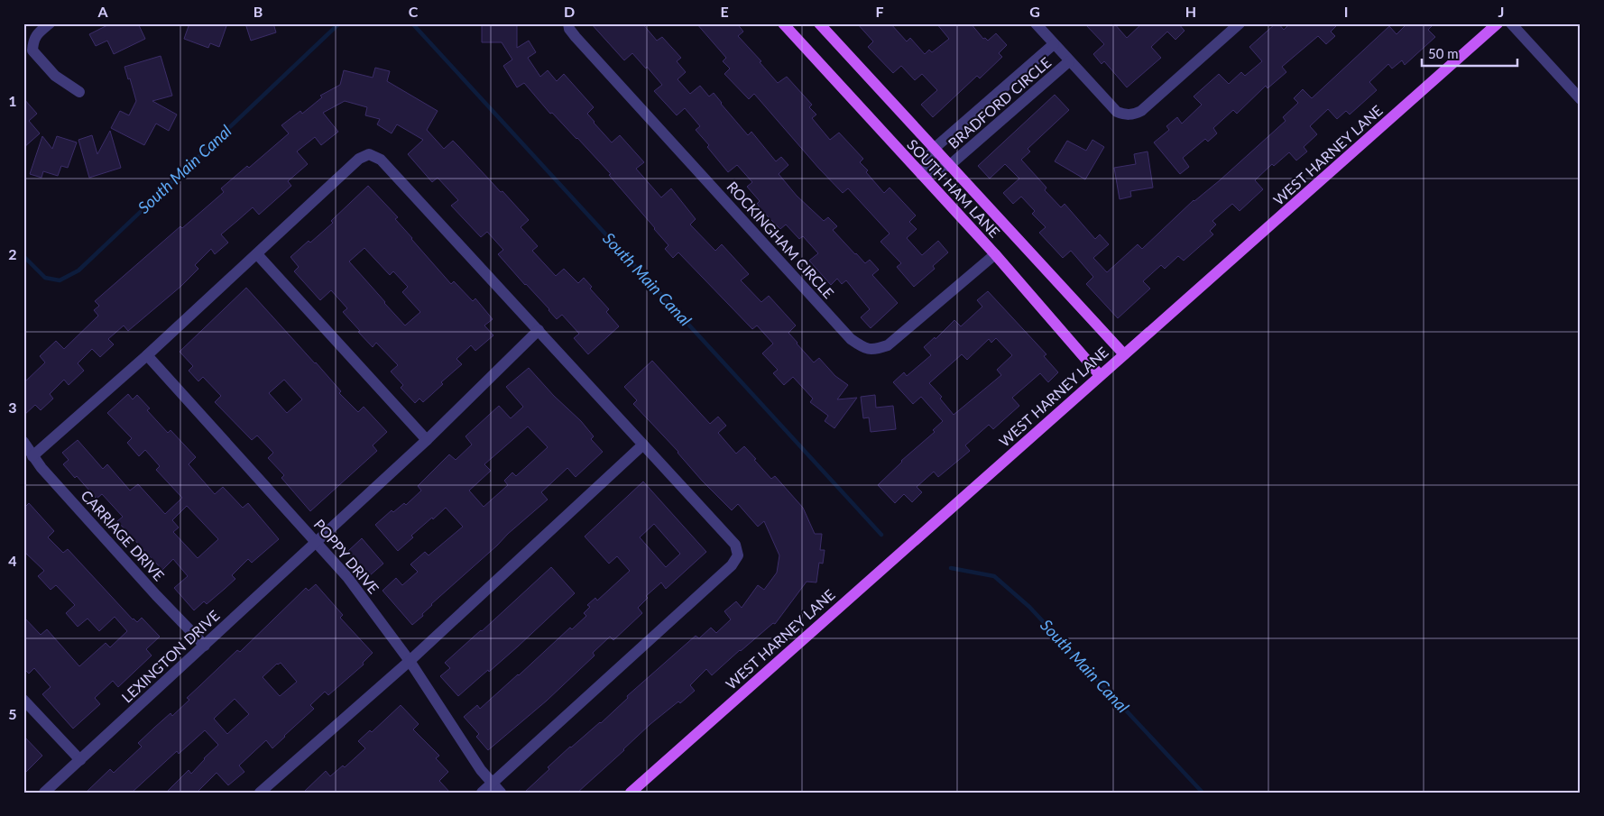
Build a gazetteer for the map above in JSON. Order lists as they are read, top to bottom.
{
  "streets": {
    "main road": ["WEST HARNEY LANE", "SOUTH HAM LANE"],
    "street": [
      "BRADFORD CIRCLE",
      "ROCKINGHAM CIRCLE",
      "CARRIAGE DRIVE",
      "POPPY DRIVE",
      "LEXINGTON DRIVE"
    ]
  },
  "crossings": [
    ["BRADFORD CIRCLE", "SOUTH HAM LANE"],
    ["WEST HARNEY LANE", "SOUTH HAM LANE"],
    ["SOUTH HAM LANE", "ROCKINGHAM CIRCLE"],
    ["CARRIAGE DRIVE", "LEXINGTON DRIVE"],
    ["POPPY DRIVE", "LEXINGTON DRIVE"]
  ],
  "water": ["South Main Canal"],
  "scale_bar": "50 m",
  "grid": {
    "columns": [
      "A",
      "B",
      "C",
      "D",
      "E",
      "F",
      "G",
      "H",
      "I",
      "J"
    ],
    "rows": [
      "1",
      "2",
      "3",
      "4",
      "5"
    ]
  }
}
